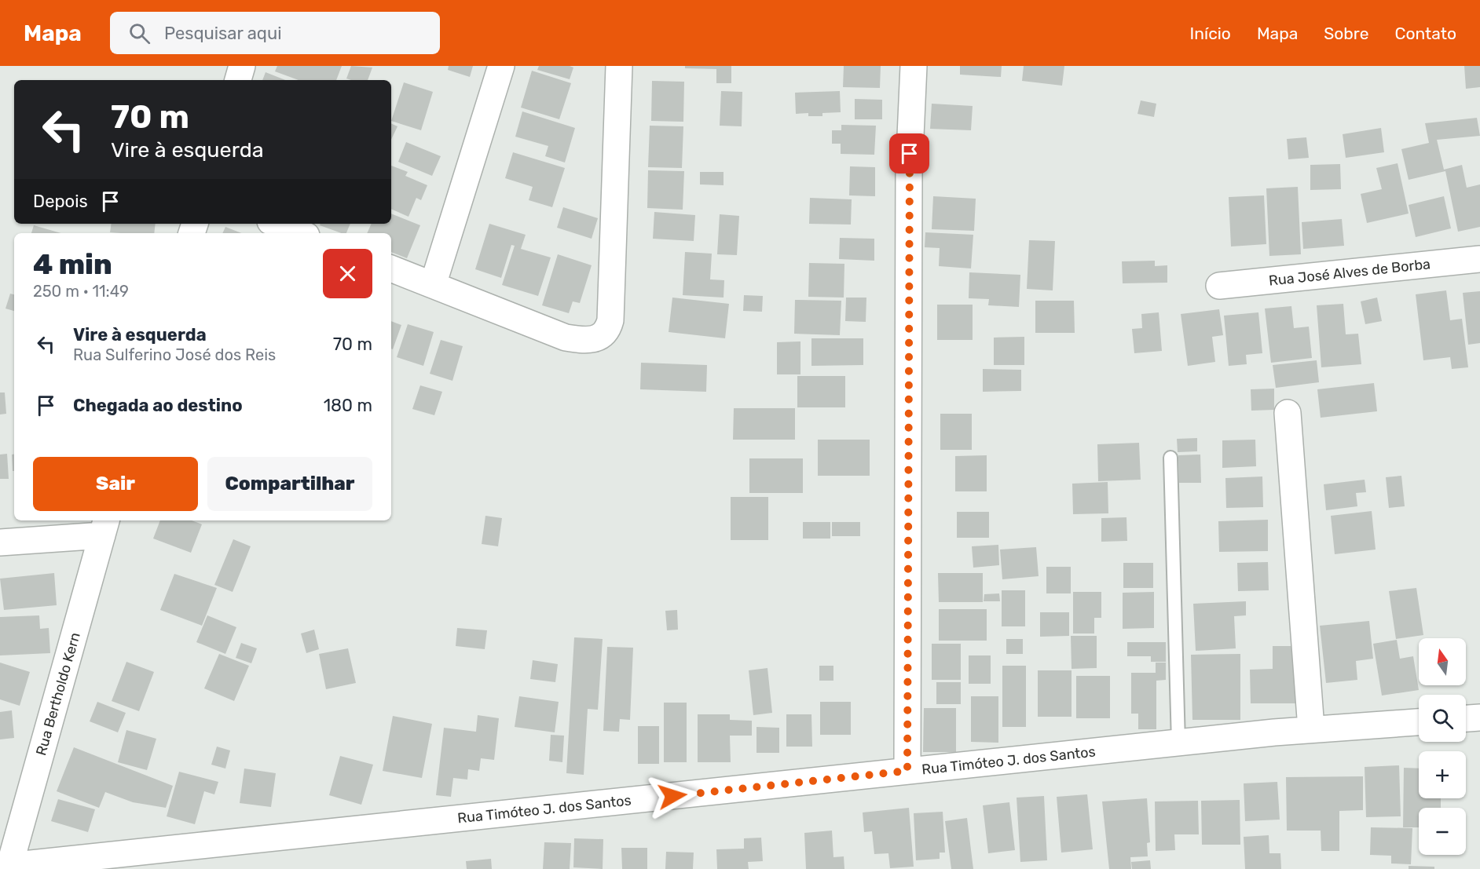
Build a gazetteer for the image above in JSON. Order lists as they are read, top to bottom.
{
  "streets": {
    "street": ["Rua José Alves de Borba", "Rua Bertholdo Kern", "Rua Timóteo J. dos Santos"]
  },
  "crossings": [
    ["Rua Bertholdo Kern", "Rua Timóteo J. dos Santos"]
  ],
  "north": "top",
  "page": {
    "header": "Mapa",
    "search": "Pesquisar aqui",
    "nav": [
      "Início",
      "Mapa",
      "Sobre",
      "Contato"
    ],
    "turn": ["70 m", "Vire à esquerda"],
    "then": "Depois",
    "heading": ["4 min", "250 m · 11:49"],
    "list": [
      {
        "name": "Vire à esquerda",
        "note": "Rua Sulferino José dos Reis",
        "value": "70 m"
      },
      {
        "name": "Chegada ao destino",
        "value": "180 m"
      }
    ],
    "buttons": ["Sair", "Compartilhar"],
    "map_buttons": ["+", "−"]
  }
}
